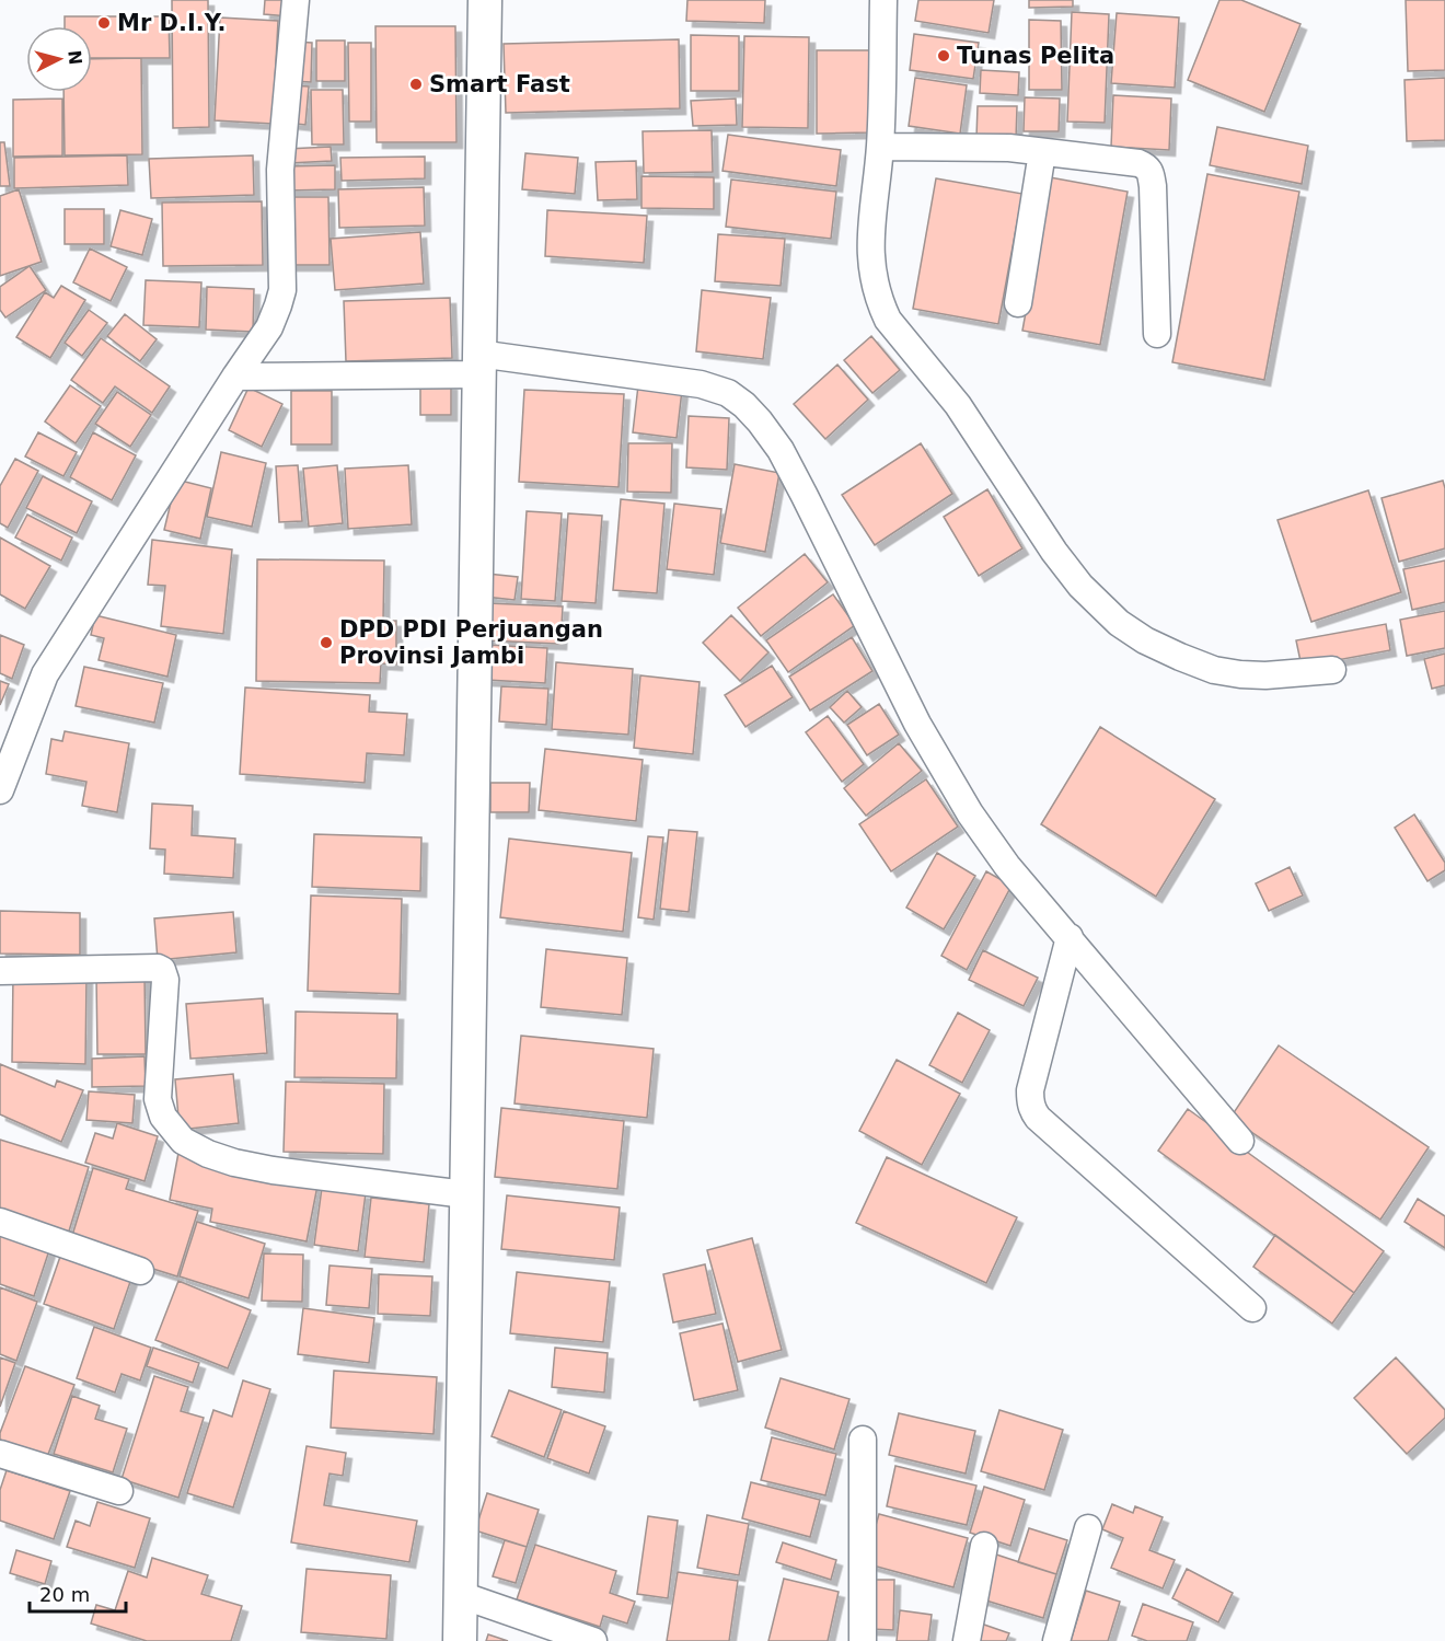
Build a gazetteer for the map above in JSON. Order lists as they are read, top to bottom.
{
  "places": [
    "Mr D.I.Y.",
    "Tunas Pelita",
    "Smart Fast",
    "DPD PDI Perjuangan Provinsi Jambi"
  ],
  "scale_bar": "20 m",
  "north": "right"
}
